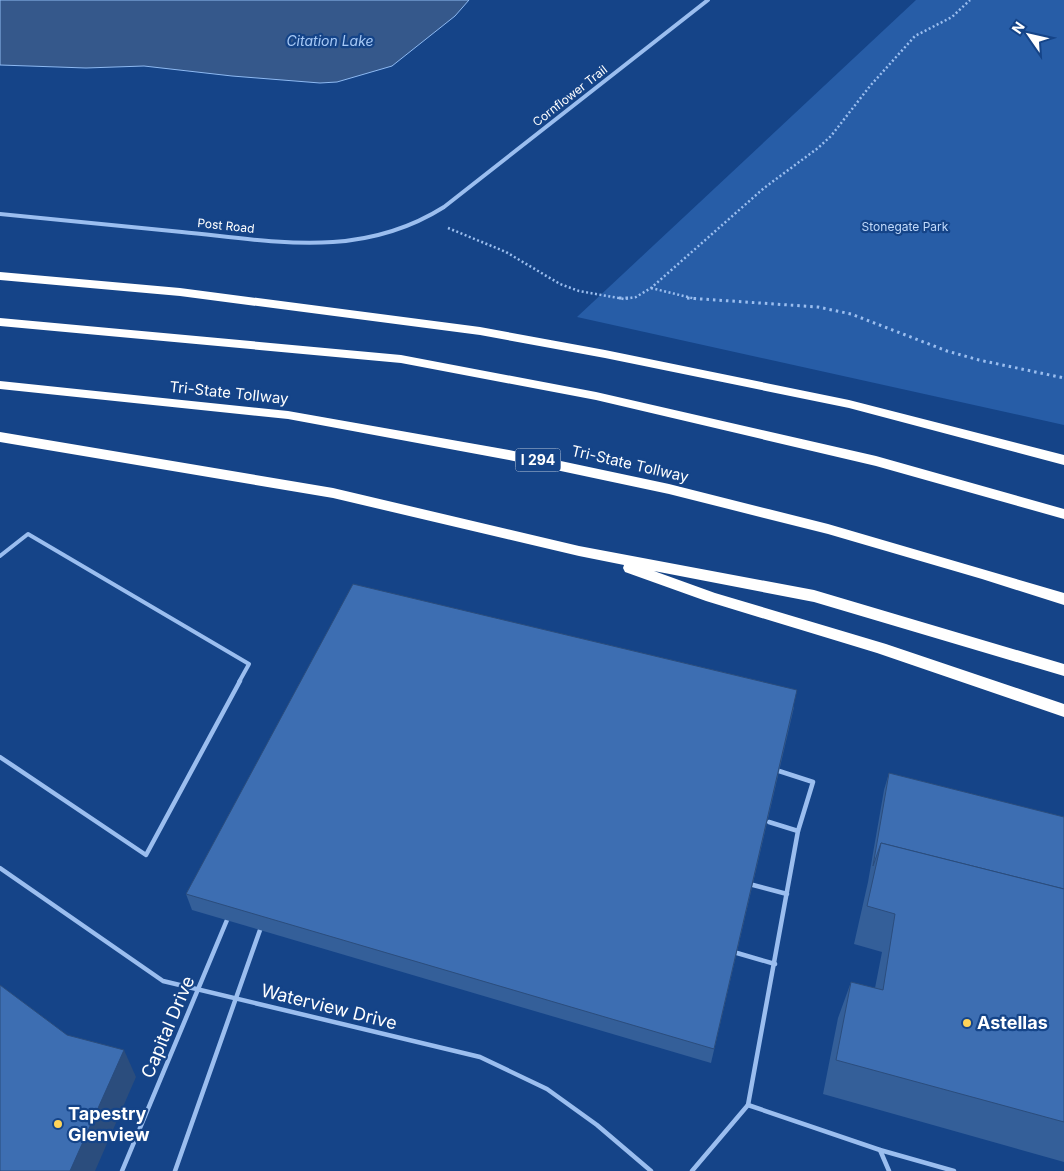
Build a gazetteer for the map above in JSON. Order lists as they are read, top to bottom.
{
  "streets": {
    "highway": ["Tri-State Tollway", "I 294"],
    "street": ["Cornflower Trail", "Post Road"],
    "lane": ["Waterview Drive", "Capital Drive"]
  },
  "crossings": [
    ["Cornflower Trail", "Post Road"],
    ["Waterview Drive", "Capital Drive"]
  ],
  "water": ["Citation Lake"],
  "parks": ["Stonegate Park"],
  "places": ["Astellas", "Tapestry Glenview"],
  "north": "top left"
}
